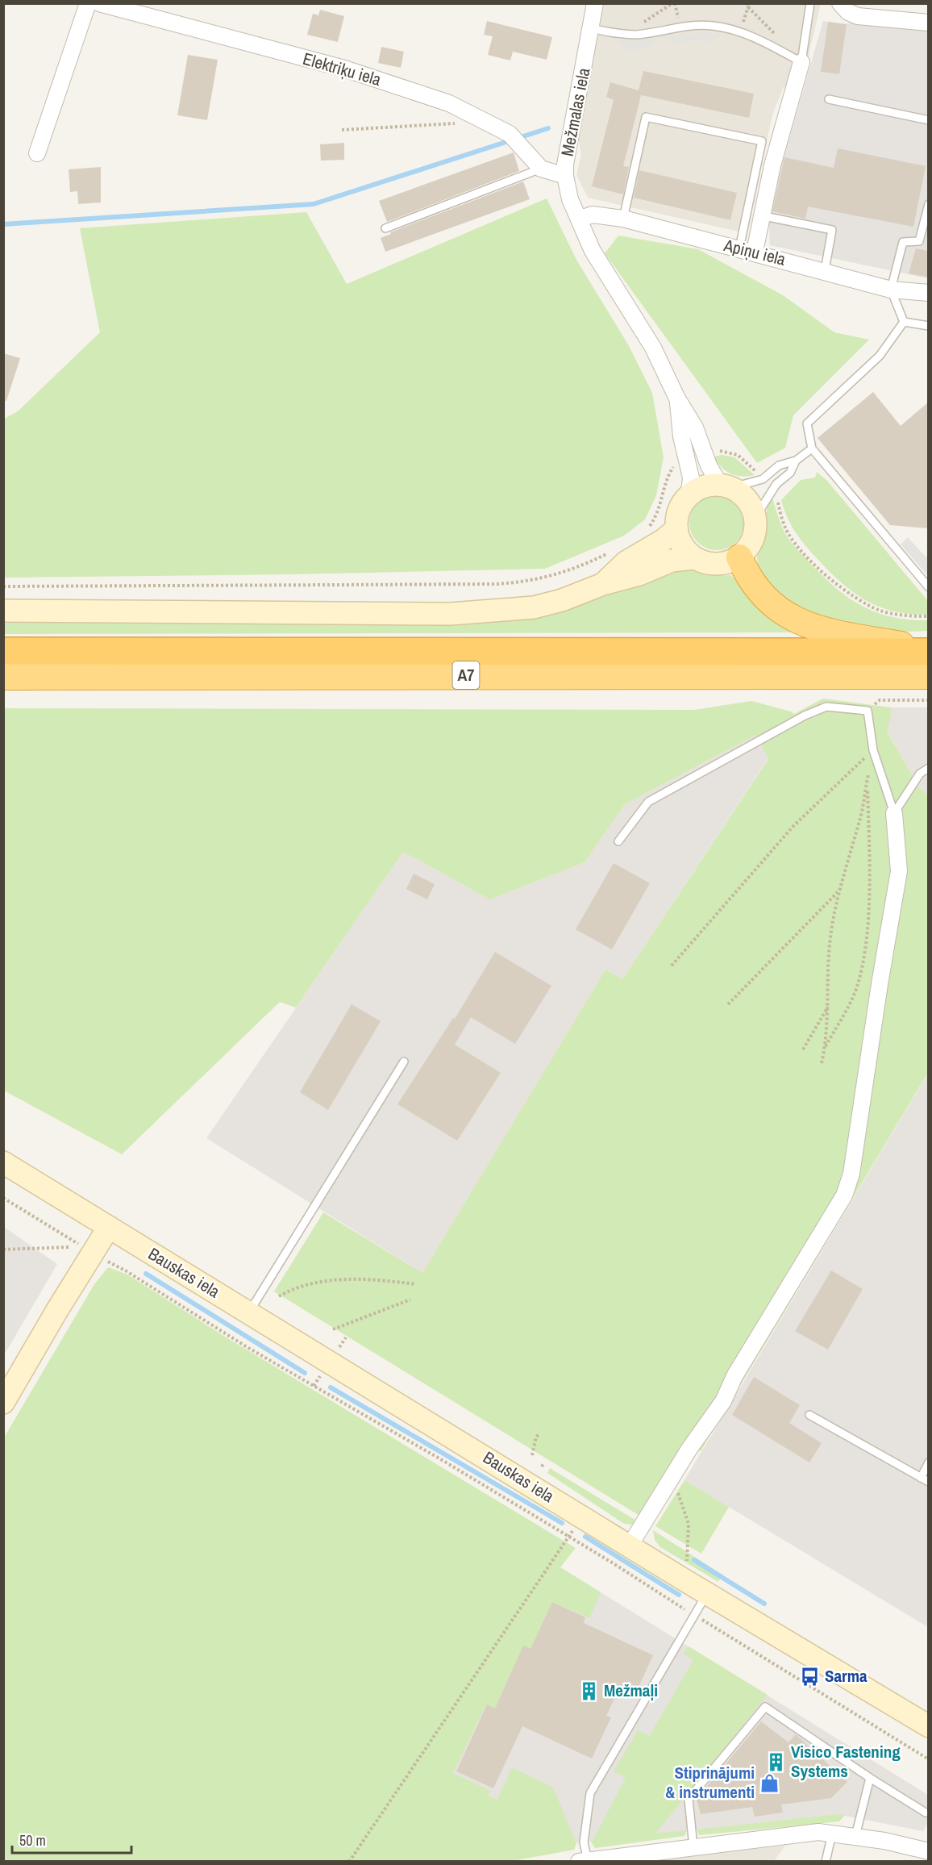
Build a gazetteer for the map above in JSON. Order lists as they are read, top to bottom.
{
  "streets": {
    "highway": ["A7"],
    "main road": ["Bauskas iela"],
    "street": ["Elektriķu iela", "Mežmalas iela", "Apiņu iela"]
  },
  "crossings": [
    ["Mežmalas iela", "Apiņu iela"]
  ],
  "places": {
    "bus stop": ["Sarma"],
    "building": ["Mežmaļi", "Visico Fastening Systems"],
    "shop": ["Stiprinājumi & instrumenti"]
  },
  "scale_bar": "50 m"
}
